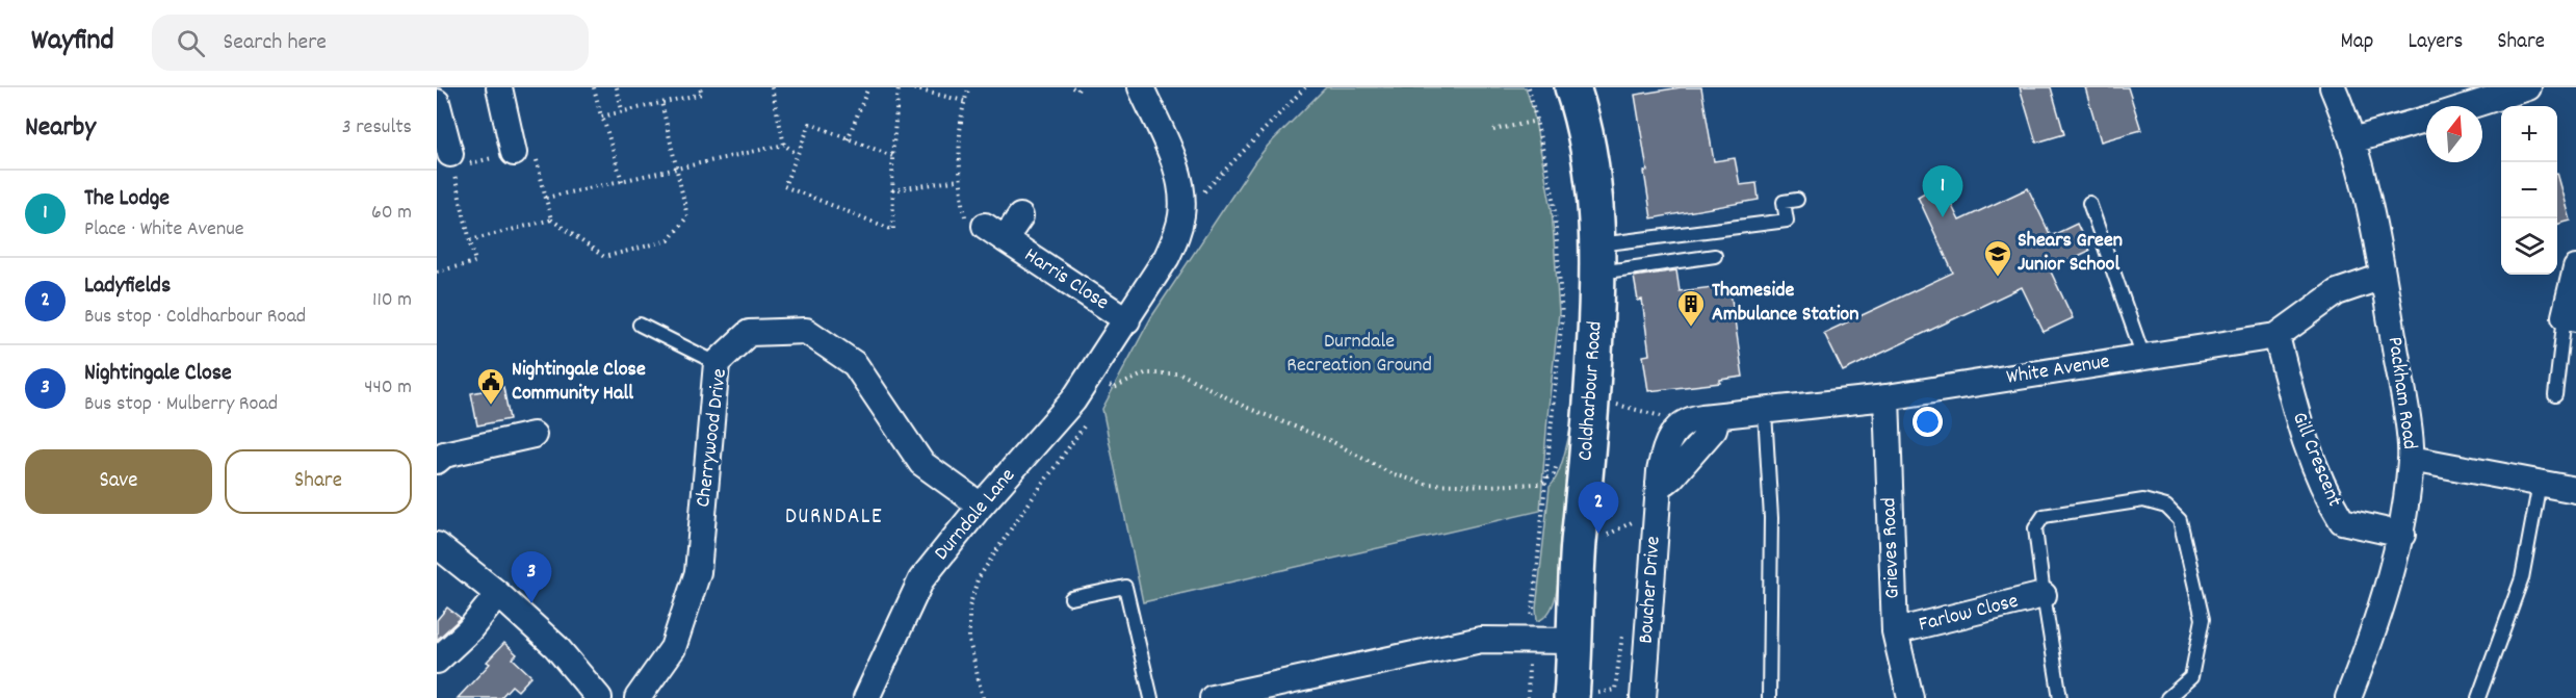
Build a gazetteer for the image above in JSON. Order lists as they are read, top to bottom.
{
  "streets": {
    "street": [
      "Harris Close",
      "White Avenue",
      "Coldharbour Road",
      "Packham Road",
      "Cherrywood Drive",
      "Gill Crescent",
      "Durndale Lane",
      "Grieves Road",
      "Boucher Drive",
      "Farlow Close"
    ]
  },
  "crossings": [
    ["Harris Close", "Durndale Lane"],
    ["White Avenue", "Packham Road"],
    ["White Avenue", "Gill Crescent"],
    ["White Avenue", "Grieves Road"],
    ["White Avenue", "Boucher Drive"],
    ["Packham Road", "Gill Crescent"],
    ["Cherrywood Drive", "Durndale Lane"],
    ["Grieves Road", "Farlow Close"]
  ],
  "districts": ["DURNDALE"],
  "parks": ["Durndale Recreation Ground"],
  "places": {
    "school or university": ["Shears Green Junior School"],
    "building": ["Thameside Ambulance Station"],
    "public building": ["Nightingale Close Community Hall"]
  },
  "north": "top",
  "page": {
    "header": "Wayfind",
    "search": "Search here",
    "nav": ["Map", "Layers", "Share"],
    "heading": ["Nearby", "3 results"],
    "map_buttons": ["+", "−"],
    "pins": ["1", "2", "3"],
    "list": [
      {
        "mark": "1",
        "name": "The Lodge",
        "note": "Place · White Avenue",
        "value": "60 m"
      },
      {
        "mark": "2",
        "name": "Ladyfields",
        "note": "Bus stop · Coldharbour Road",
        "value": "110 m"
      },
      {
        "mark": "3",
        "name": "Nightingale Close",
        "note": "Bus stop · Mulberry Road",
        "value": "440 m"
      }
    ],
    "buttons": ["Save", "Share"]
  }
}
